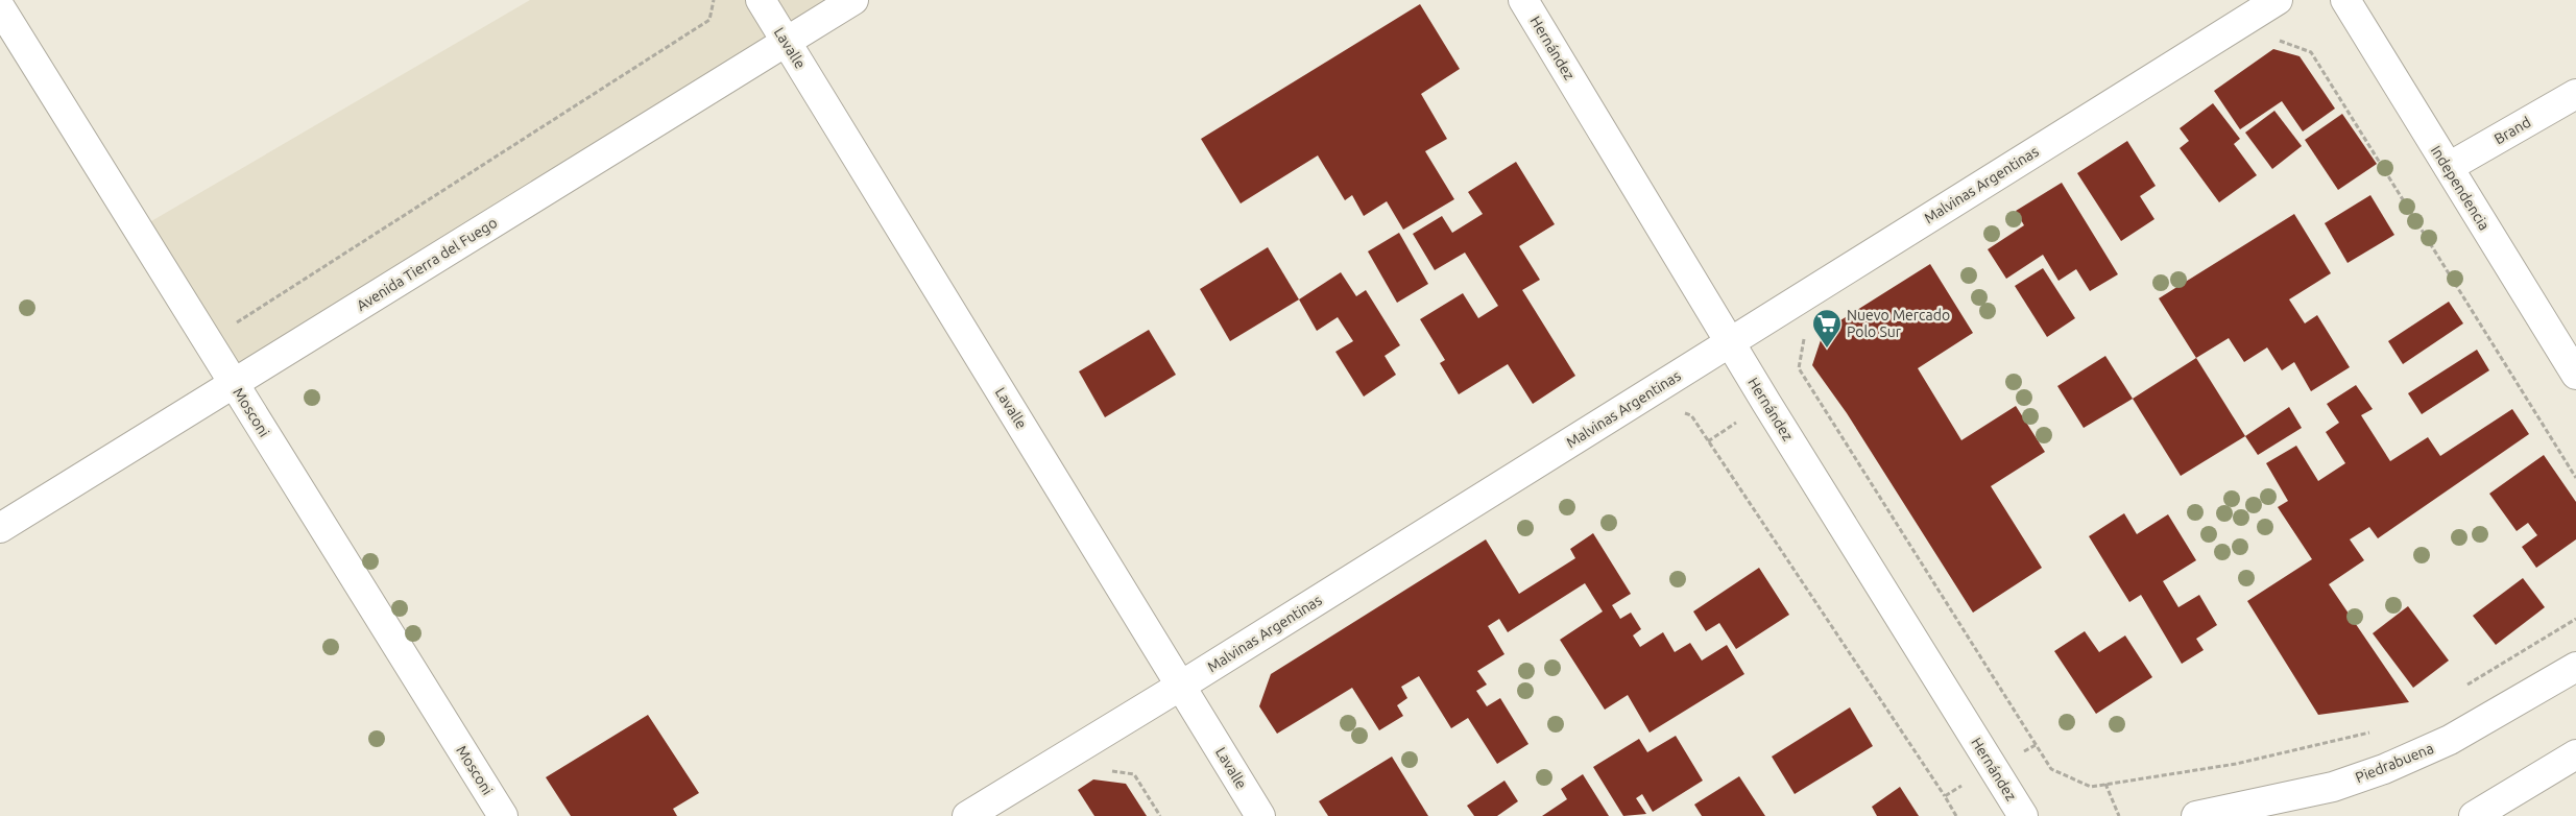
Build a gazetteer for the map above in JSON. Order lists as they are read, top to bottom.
{
  "streets": {
    "street": [
      "Lavalle",
      "Hernández",
      "Brand",
      "Malvinas Argentinas",
      "Independencia",
      "Avenida Tierra del Fuego",
      "Mosconi",
      "Piedrabuena"
    ]
  },
  "crossings": [
    ["Lavalle", "Malvinas Argentinas"],
    ["Lavalle", "Avenida Tierra del Fuego"],
    ["Hernández", "Malvinas Argentinas"],
    ["Brand", "Independencia"],
    ["Avenida Tierra del Fuego", "Mosconi"]
  ],
  "places": {
    "supermarket": ["Nuevo Mercado Polo Sur"]
  }
}
